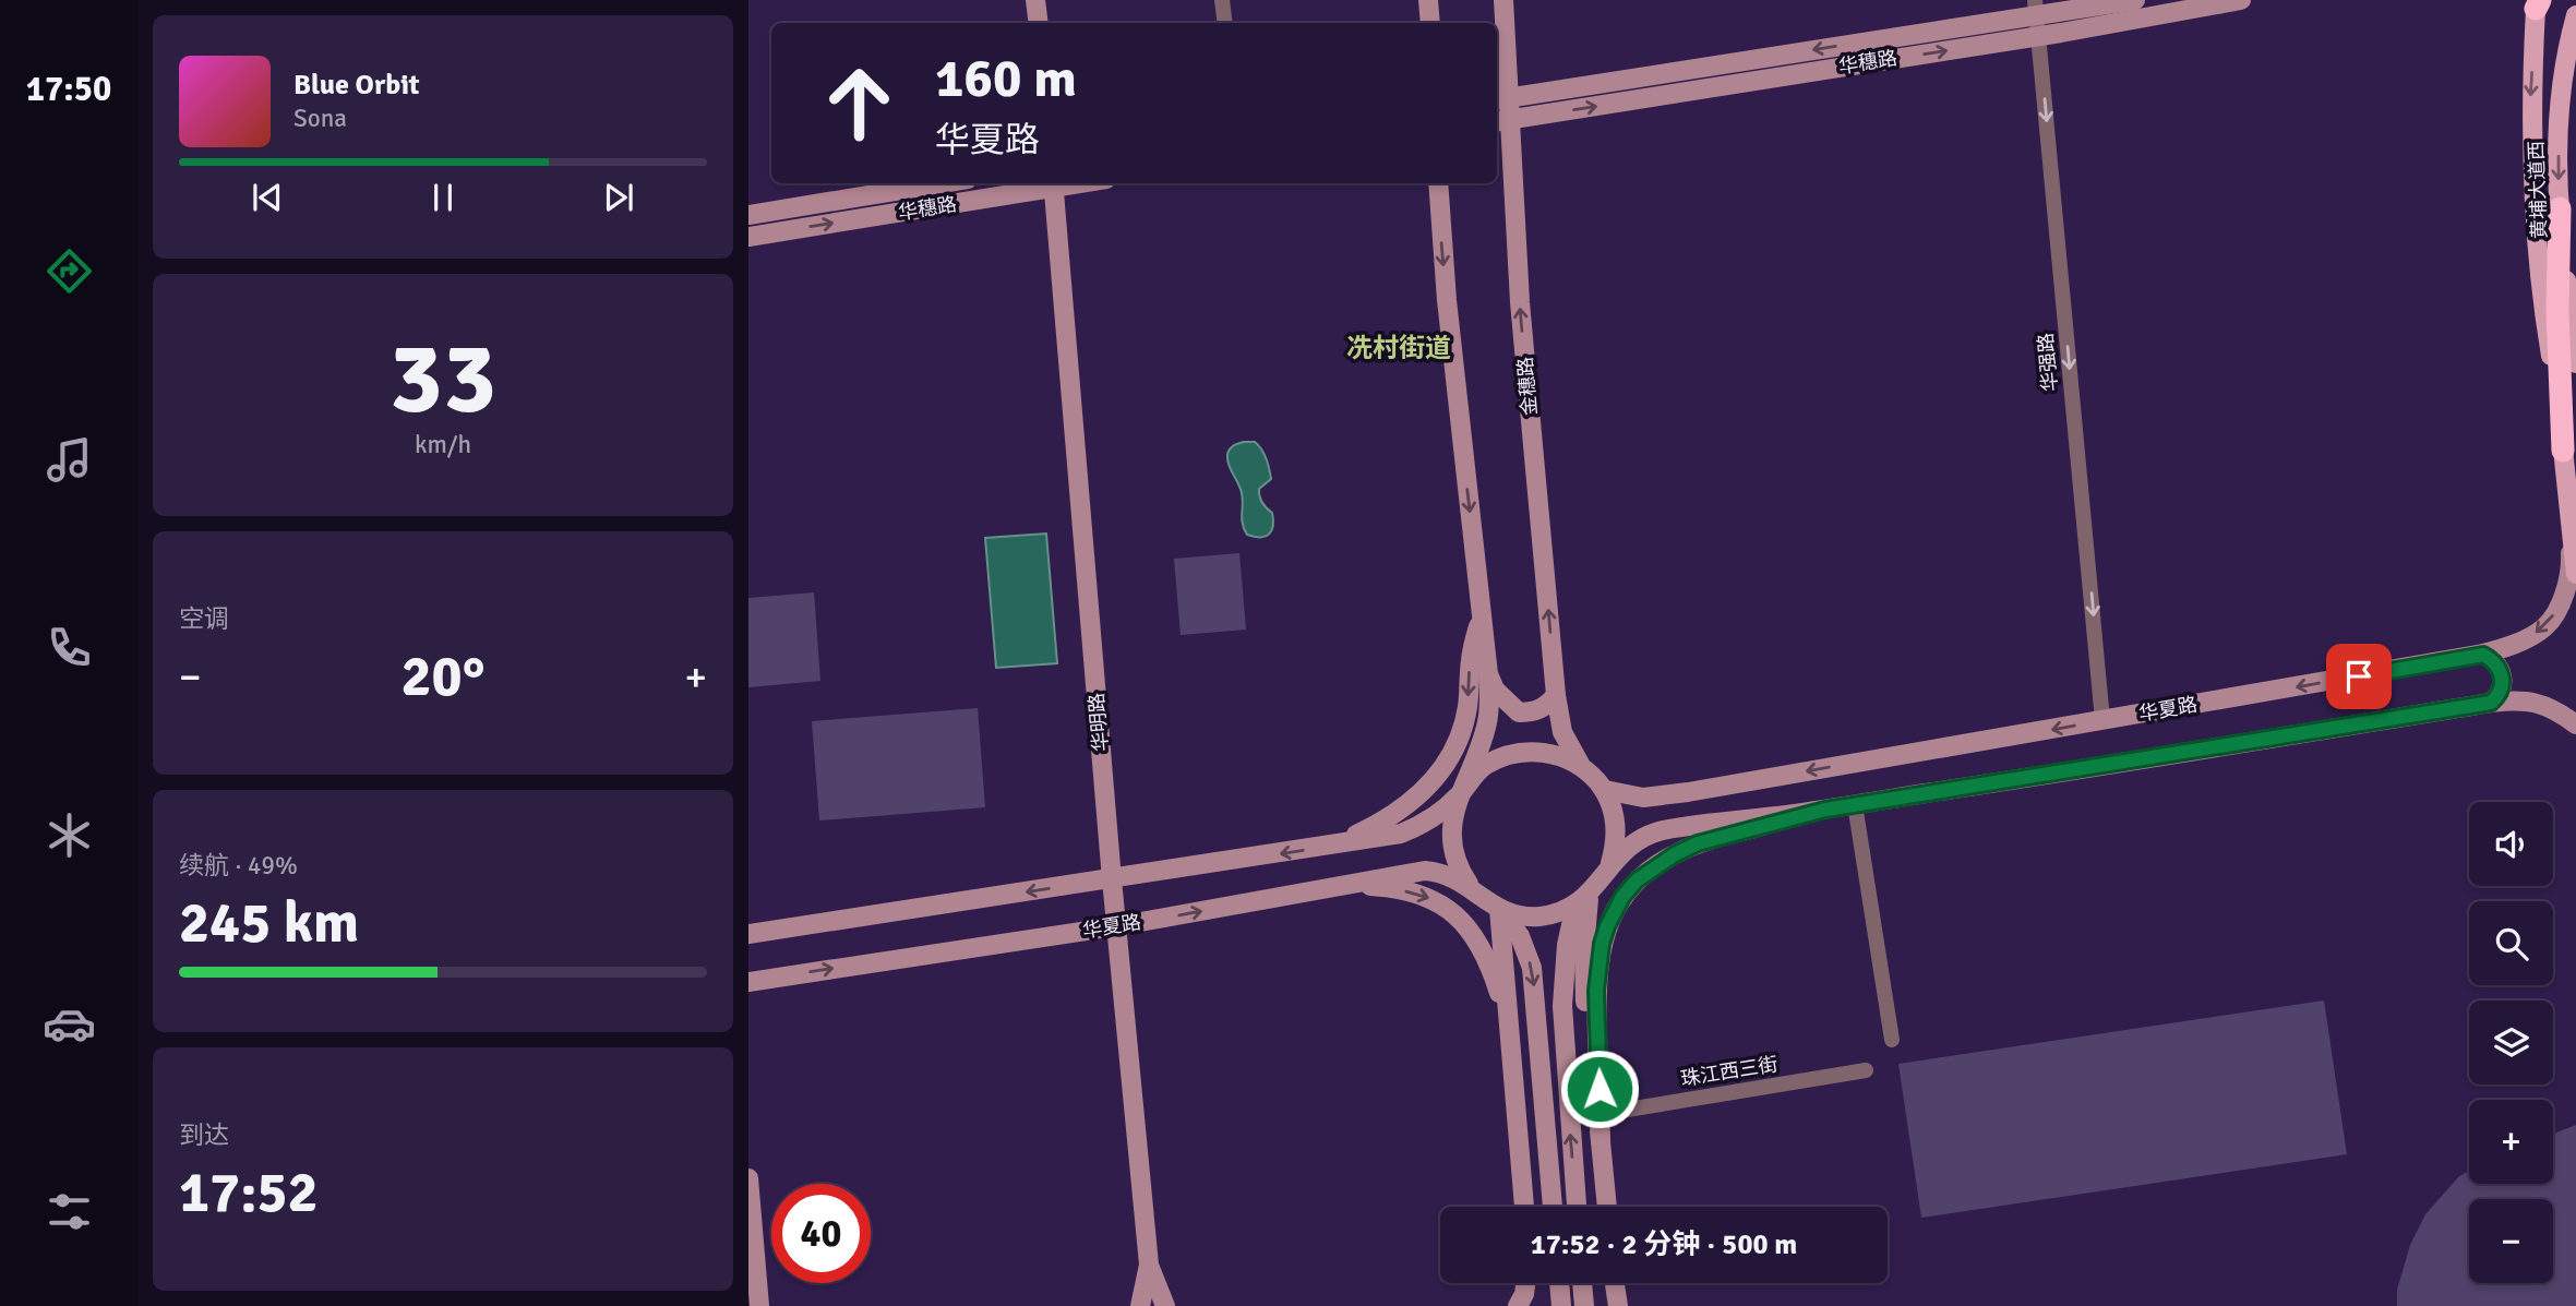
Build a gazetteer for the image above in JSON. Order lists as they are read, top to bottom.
{
  "streets": {
    "main road": [
      "华穗路",
      "黄埔大道西",
      "金穗路",
      "华夏路",
      "华明路"
    ],
    "street": ["华强路", "珠江西三街"]
  },
  "crossings": [
    ["华穗路", "华强路"],
    ["华穗路", "金穗路"],
    ["华穗路", "华明路"],
    ["华强路", "华夏路"],
    ["金穗路", "华夏路"],
    ["华夏路", "华明路"]
  ],
  "one_way": ["华强路"],
  "districts": ["冼村街道"],
  "page": {
    "tabs": "17:50",
    "turn": ["160 m", "华夏路"],
    "song": ["Blue Orbit", "Sona"],
    "tile": [
      ["33", "km/h"],
      "空调",
      ["续航 · 49%", "245 km"],
      ["到达", "17:52"]
    ],
    "heat": ["−", "20°", "+"],
    "map_buttons": ["+", "−"],
    "limit": "40",
    "trip": "17:52 · 2 分钟 · 500 m"
  }
}
